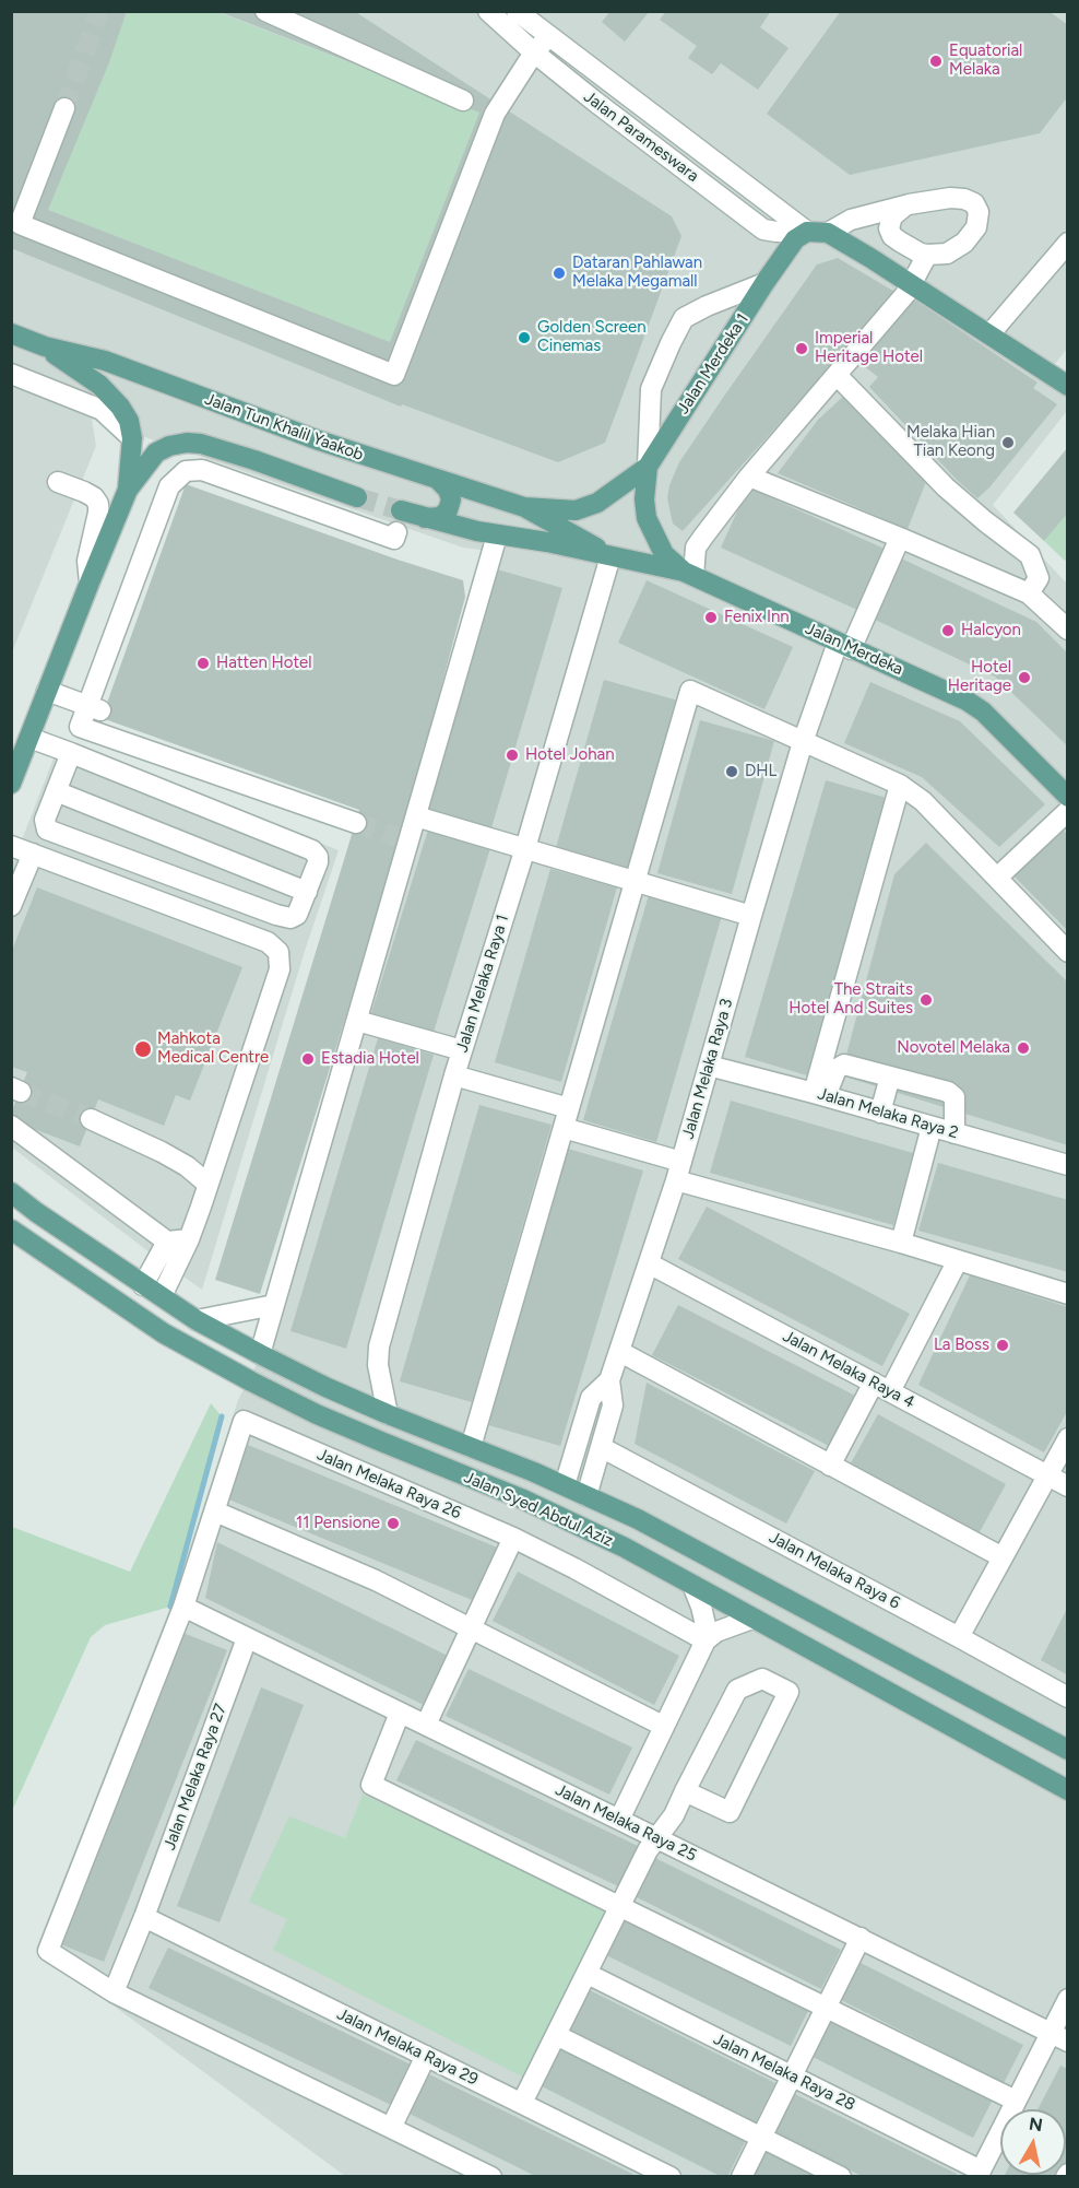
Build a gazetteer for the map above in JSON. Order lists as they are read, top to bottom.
{
  "streets": {
    "main road": [
      "Jalan Parameswara",
      "Jalan Merdeka 1",
      "Jalan Tun Khalil Yaakob",
      "Jalan Merdeka",
      "Jalan Syed Abdul Aziz"
    ],
    "street": [
      "Jalan Melaka Raya 1",
      "Jalan Melaka Raya 3",
      "Jalan Melaka Raya 2",
      "Jalan Melaka Raya 4",
      "Jalan Melaka Raya 26",
      "Jalan Melaka Raya 6",
      "Jalan Melaka Raya 27",
      "Jalan Melaka Raya 25",
      "Jalan Melaka Raya 29",
      "Jalan Melaka Raya 28"
    ]
  },
  "crossings": [
    ["Jalan Parameswara", "Jalan Merdeka 1"],
    ["Jalan Merdeka 1", "Jalan Tun Khalil Yaakob"],
    ["Jalan Merdeka 1", "Jalan Merdeka"],
    ["Jalan Merdeka", "Jalan Melaka Raya 1"],
    ["Jalan Merdeka", "Jalan Melaka Raya 3"],
    ["Jalan Melaka Raya 1", "Jalan Syed Abdul Aziz"],
    ["Jalan Melaka Raya 3", "Jalan Melaka Raya 2"],
    ["Jalan Melaka Raya 3", "Jalan Melaka Raya 4"],
    ["Jalan Melaka Raya 3", "Jalan Syed Abdul Aziz"],
    ["Jalan Melaka Raya 3", "Jalan Melaka Raya 6"],
    ["Jalan Melaka Raya 26", "Jalan Melaka Raya 27"],
    ["Jalan Melaka Raya 26", "Jalan Melaka Raya 25"],
    ["Jalan Melaka Raya 27", "Jalan Melaka Raya 25"],
    ["Jalan Melaka Raya 27", "Jalan Melaka Raya 29"]
  ],
  "places": [
    "Equatorial Melaka",
    "Dataran Pahlawan Melaka Megamall",
    "Golden Screen Cinemas",
    "Imperial Heritage Hotel",
    "Melaka Hian Tian Keong",
    "Fenix Inn",
    "Halcyon",
    "Hatten Hotel",
    "Hotel Heritage",
    "Hotel Johan",
    "DHL",
    "The Straits Hotel And Suites",
    "Novotel Melaka",
    "Mahkota Medical Centre",
    "Estadia Hotel",
    "La Boss",
    "11 Pensione"
  ],
  "north": "top"
}
